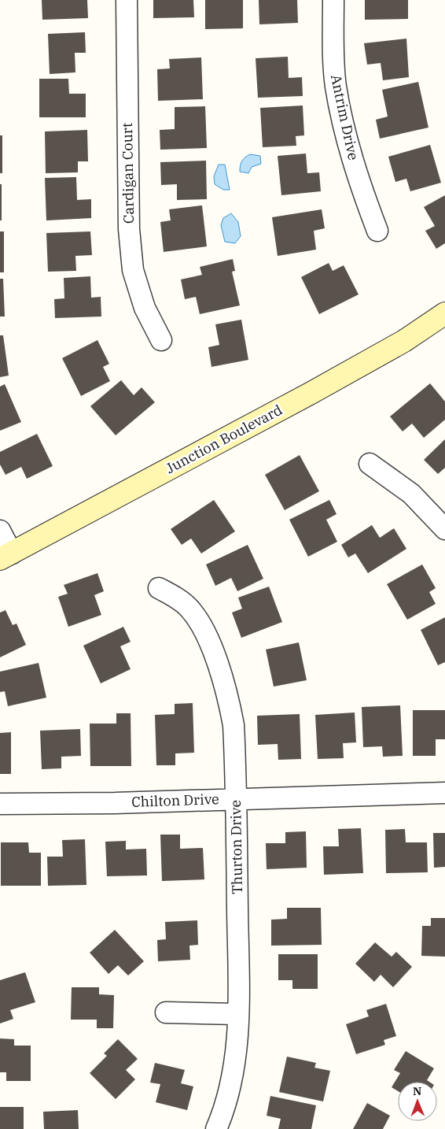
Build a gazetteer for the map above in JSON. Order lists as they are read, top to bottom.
{
  "streets": {
    "main road": ["Junction Boulevard"],
    "street": [
      "Antrim Drive",
      "Cardigan Court",
      "Chilton Drive",
      "Thurton Drive"
    ]
  },
  "crossings": [
    ["Chilton Drive", "Thurton Drive"]
  ],
  "north": "top"
}
